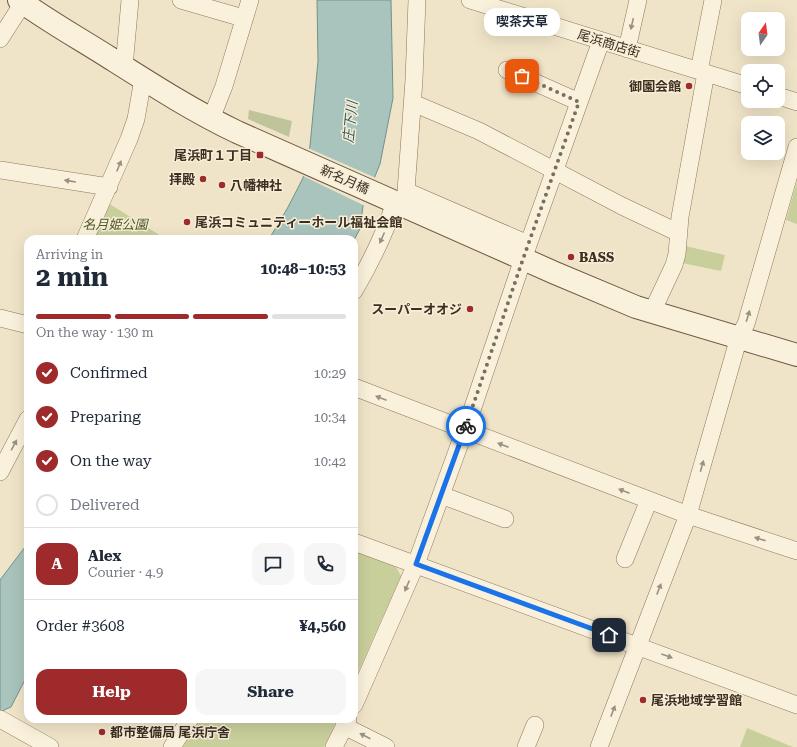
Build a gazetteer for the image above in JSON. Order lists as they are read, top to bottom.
{
  "streets": {
    "street": ["尾浜商店街", "新名月橋"]
  },
  "water": ["庄下川"],
  "parks": ["名月姫公園"],
  "places": {
    "other": [
      "喫茶天草",
      "御園会館",
      "拝殿",
      "八幡神社",
      "尾浜コミュニティーホール福祉会館",
      "BASS",
      "スーパーオオジ",
      "尾浜地域学習館",
      "都市整備局 尾浜庁舎"
    ],
    "transit": ["尾浜町１丁目"]
  },
  "north": "top",
  "page": {
    "bubble": "喫茶天草",
    "heading": ["2 min", "Arriving in", "10:48–10:53"],
    "panel": [
      "Alex",
      "Courier · 4.9",
      "Order #3608",
      "¥4,560"
    ],
    "bar": "On the way · 130 m",
    "list": [
      ["Confirmed", "10:29"],
      ["Preparing", "10:34"],
      ["On the way", "10:42"],
      "Delivered"
    ],
    "round": "A",
    "buttons": ["Help", "Share"]
  }
}
